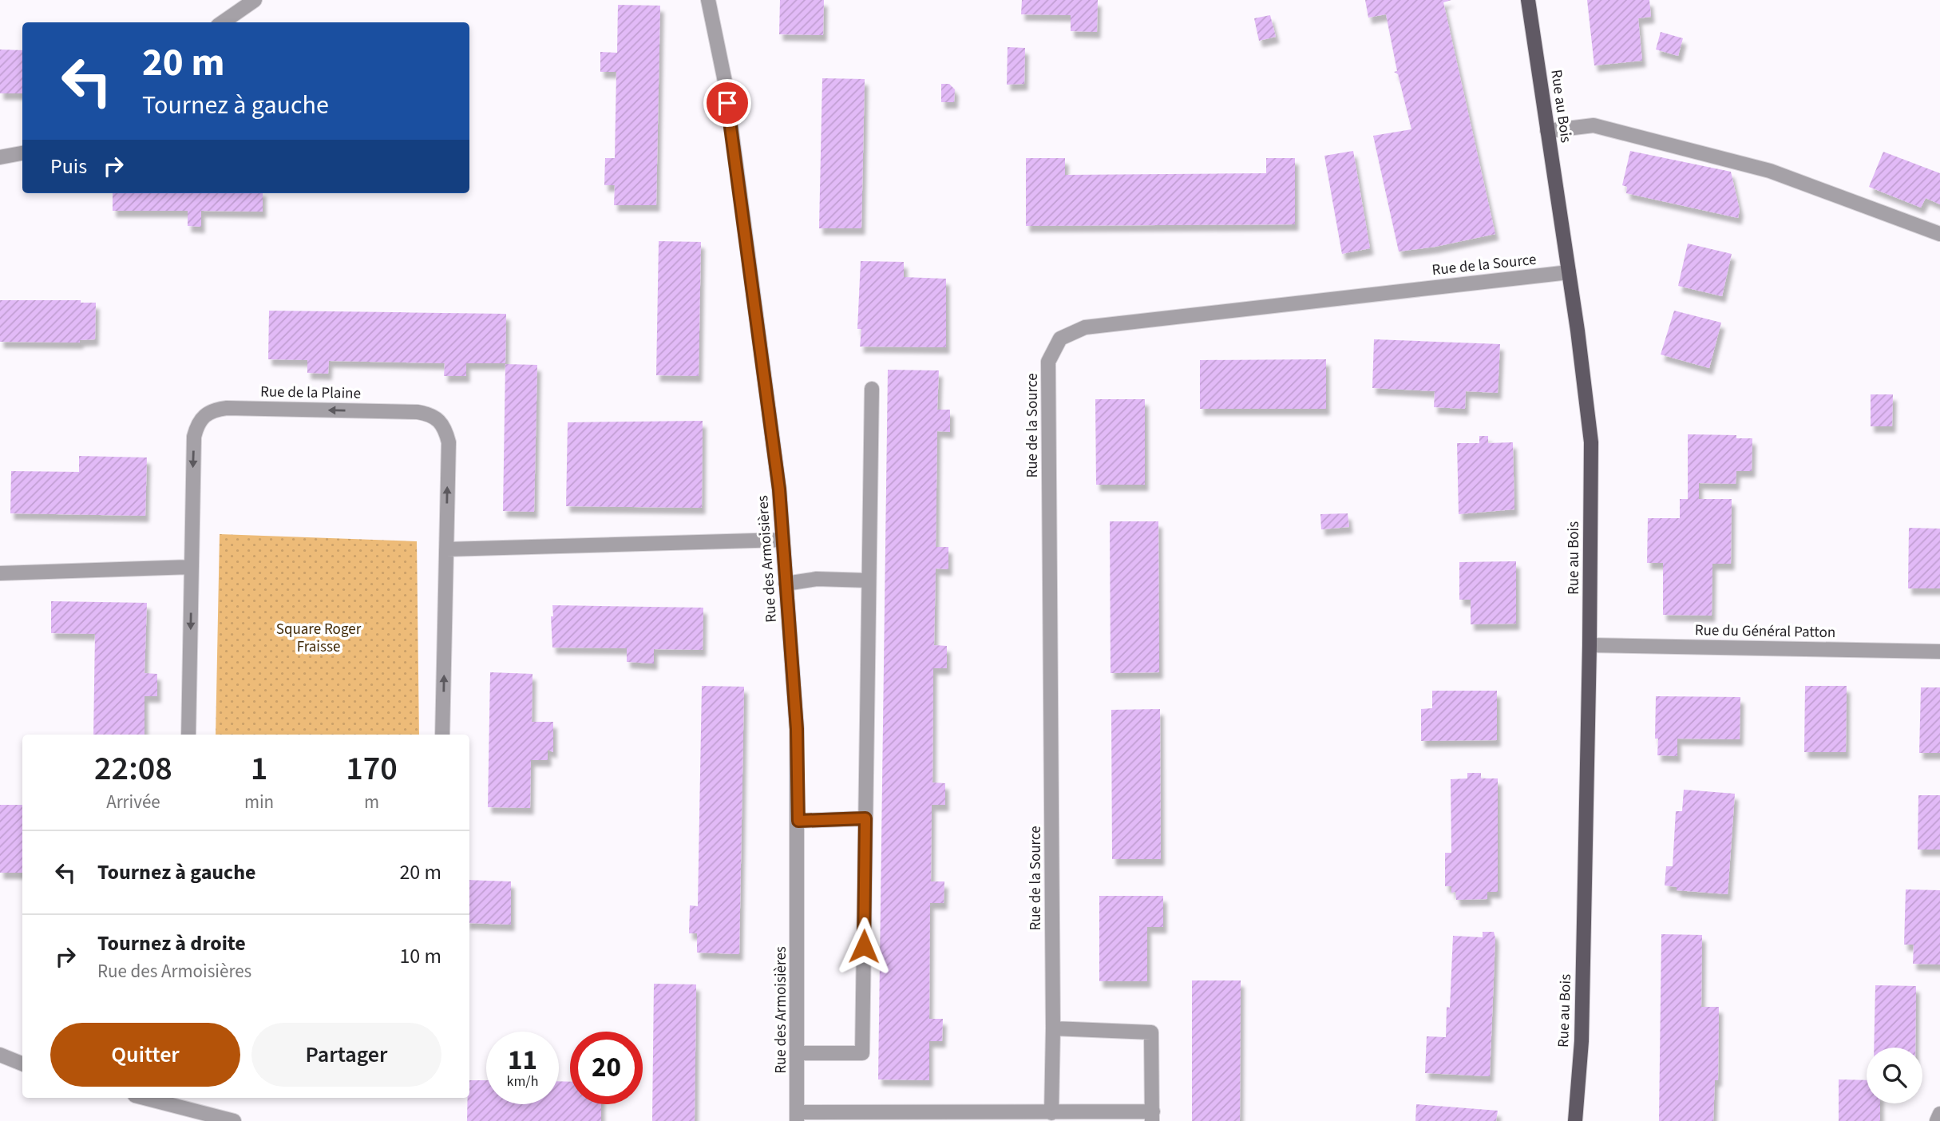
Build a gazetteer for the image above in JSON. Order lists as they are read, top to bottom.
{
  "streets": {
    "main road": ["Rue au Bois"],
    "street": [
      "Rue de la Source",
      "Rue de la Plaine",
      "Rue des Armoisières",
      "Rue du Général Patton"
    ]
  },
  "crossings": [
    ["Rue au Bois", "Rue de la Source"],
    ["Rue au Bois", "Rue du Général Patton"]
  ],
  "parks": ["Square Roger Fraisse"],
  "page": {
    "turn": ["20 m", "Tournez à gauche"],
    "then": "Puis",
    "eta": [
      "22:08",
      "Arrivée",
      "1",
      "min",
      "170",
      "m"
    ],
    "list": [
      {
        "name": "Tournez à gauche",
        "value": "20 m"
      },
      {
        "name": "Tournez à droite",
        "note": "Rue des Armoisières",
        "value": "10 m"
      }
    ],
    "buttons": ["Quitter", "Partager"],
    "speed": "11 km/h",
    "limit": "20"
  }
}
